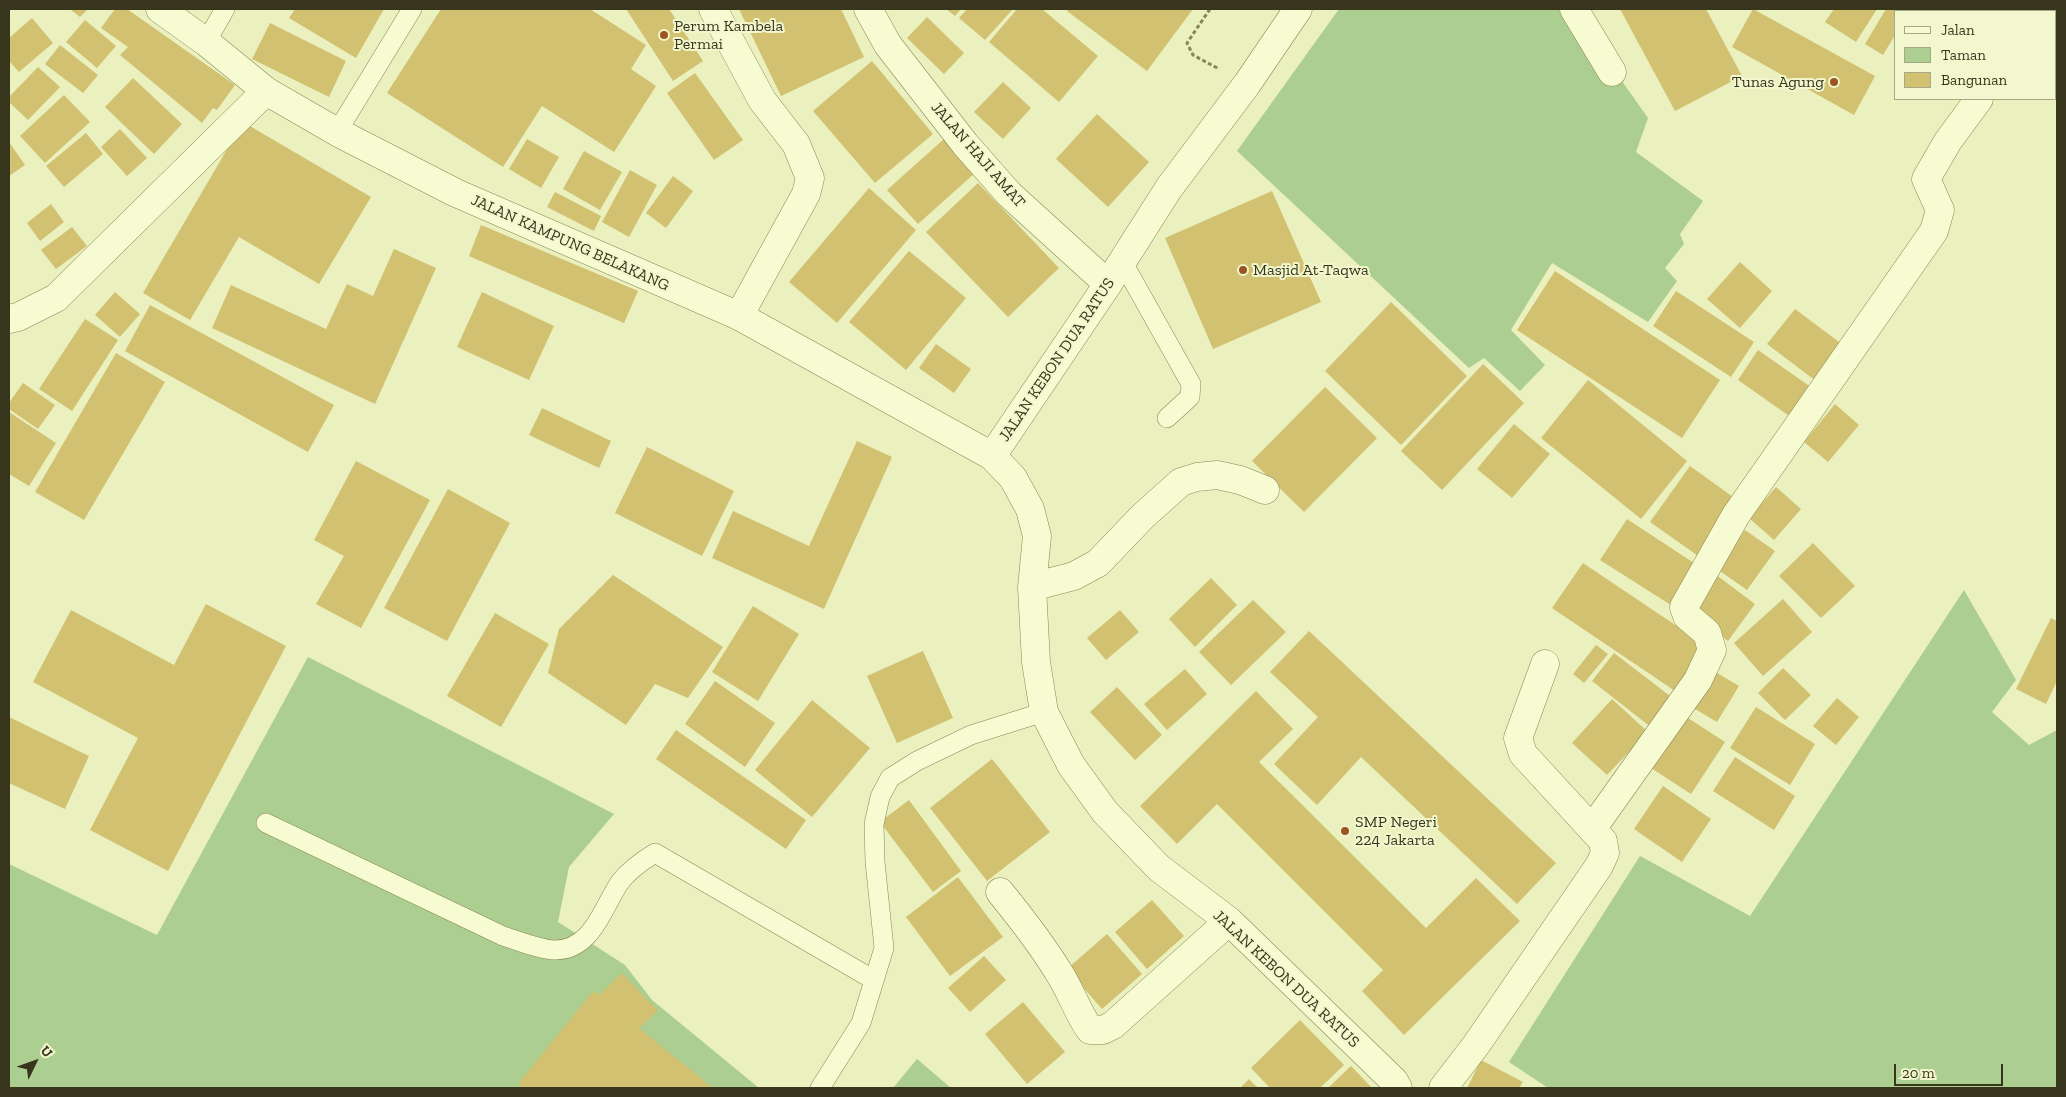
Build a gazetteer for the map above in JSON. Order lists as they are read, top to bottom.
{
  "streets": {
    "street": ["JALAN HAJI AMAT", "JALAN KAMPUNG BELAKANG", "JALAN KEBON DUA RATUS"]
  },
  "crossings": [
    ["JALAN HAJI AMAT", "JALAN KEBON DUA RATUS"],
    ["JALAN KAMPUNG BELAKANG", "JALAN KEBON DUA RATUS"]
  ],
  "places": [
    "Perum Kambela Permai",
    "Tunas Agung",
    "Masjid At-Taqwa",
    "SMP Negeri 224 Jakarta"
  ],
  "legend": ["Jalan", "Taman", "Bangunan"],
  "scale_bar": "20 m",
  "north": "top right"
}
